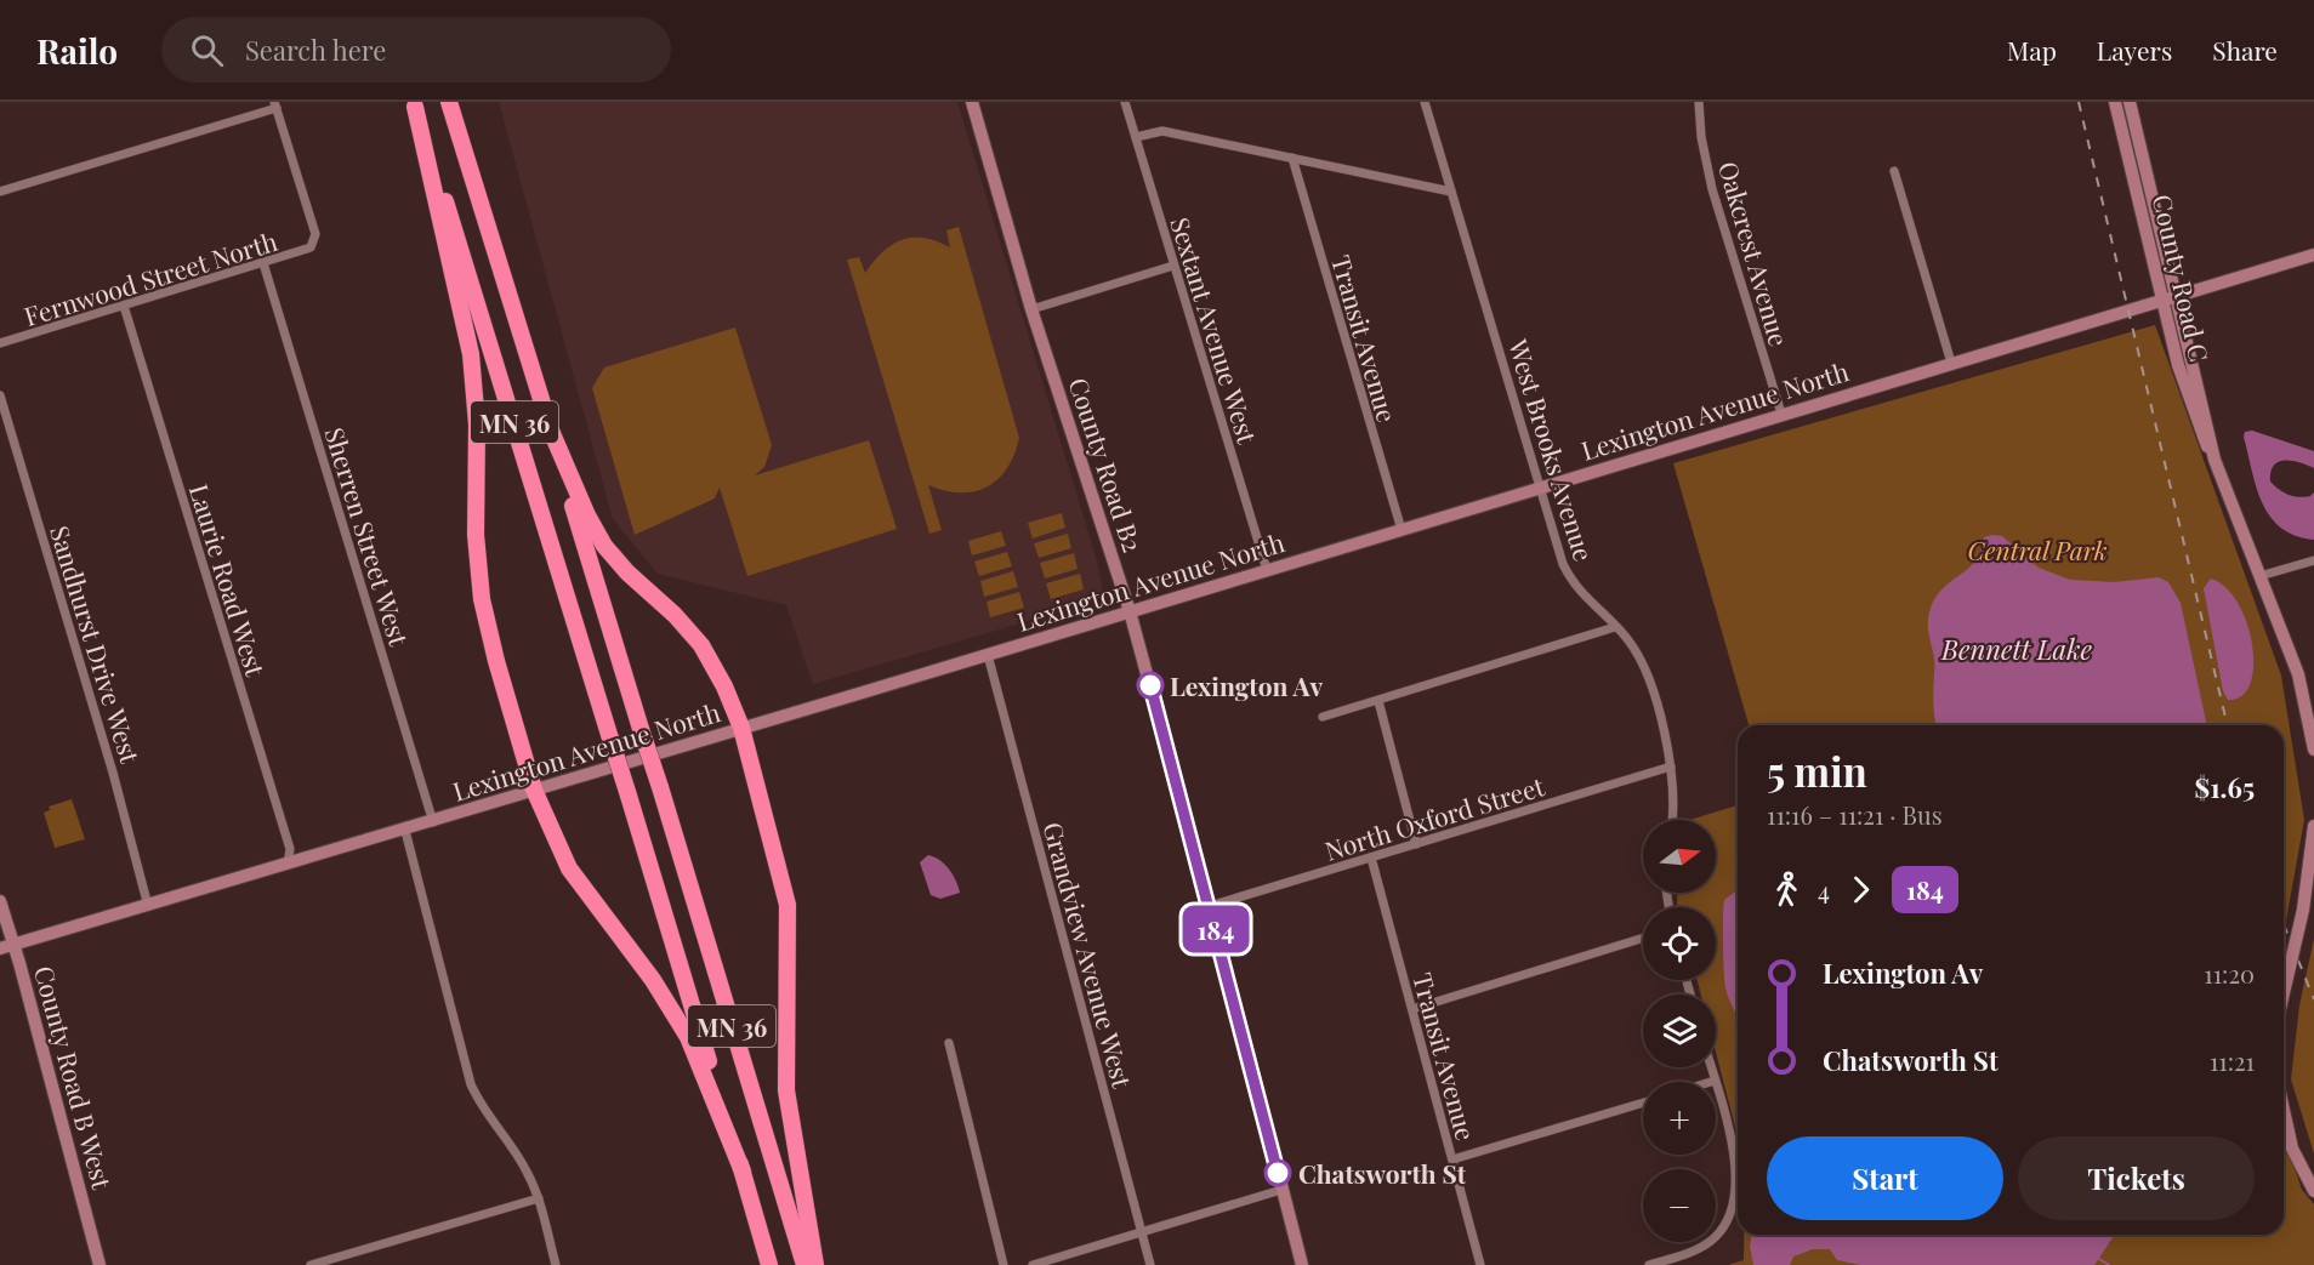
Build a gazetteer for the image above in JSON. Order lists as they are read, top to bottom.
{
  "streets": {
    "highway": ["MN 36"],
    "main road": [
      "County Road C",
      "Lexington Avenue North",
      "County Road B2",
      "County Road B West"
    ],
    "street": [
      "Oakcrest Avenue",
      "Fernwood Street North",
      "Sextant Avenue West",
      "Transit Avenue",
      "West Brooks Avenue",
      "Sherren Street West",
      "Laurie Road West",
      "Sandhurst Drive West",
      "North Oxford Street",
      "Grandview Avenue West"
    ]
  },
  "crossings": [
    ["Oakcrest Avenue", "Lexington Avenue North"],
    ["Fernwood Street North", "Sherren Street West"],
    ["Fernwood Street North", "Laurie Road West"],
    ["County Road C", "Lexington Avenue North"],
    ["Sextant Avenue West", "Lexington Avenue North"],
    ["Transit Avenue", "Lexington Avenue North"],
    ["Transit Avenue", "North Oxford Street"],
    ["Lexington Avenue North", "West Brooks Avenue"],
    ["Lexington Avenue North", "County Road B2"],
    ["Lexington Avenue North", "Sherren Street West"],
    ["Lexington Avenue North", "Laurie Road West"],
    ["Lexington Avenue North", "Sandhurst Drive West"],
    ["Lexington Avenue North", "Grandview Avenue West"],
    ["Lexington Avenue North", "County Road B West"],
    ["West Brooks Avenue", "North Oxford Street"],
    ["County Road B2", "North Oxford Street"]
  ],
  "water": ["Bennett Lake"],
  "parks": ["Central Park"],
  "places": ["Lexington Av", "Chatsworth St"],
  "lines": ["bus line 184"],
  "north": "right",
  "page": {
    "header": "Railo",
    "search": "Search here",
    "nav": ["Map", "Layers", "Share"],
    "on_map": "184",
    "heading": ["5 min", "11:16 – 11:21 · Bus", "$1.65"],
    "map_buttons": ["+", "−"],
    "legs": ["4", "184"],
    "list": [
      {
        "name": "Lexington Av",
        "value": "11:20"
      },
      {
        "name": "Chatsworth St",
        "value": "11:21"
      }
    ],
    "buttons": ["Start", "Tickets"]
  }
}
